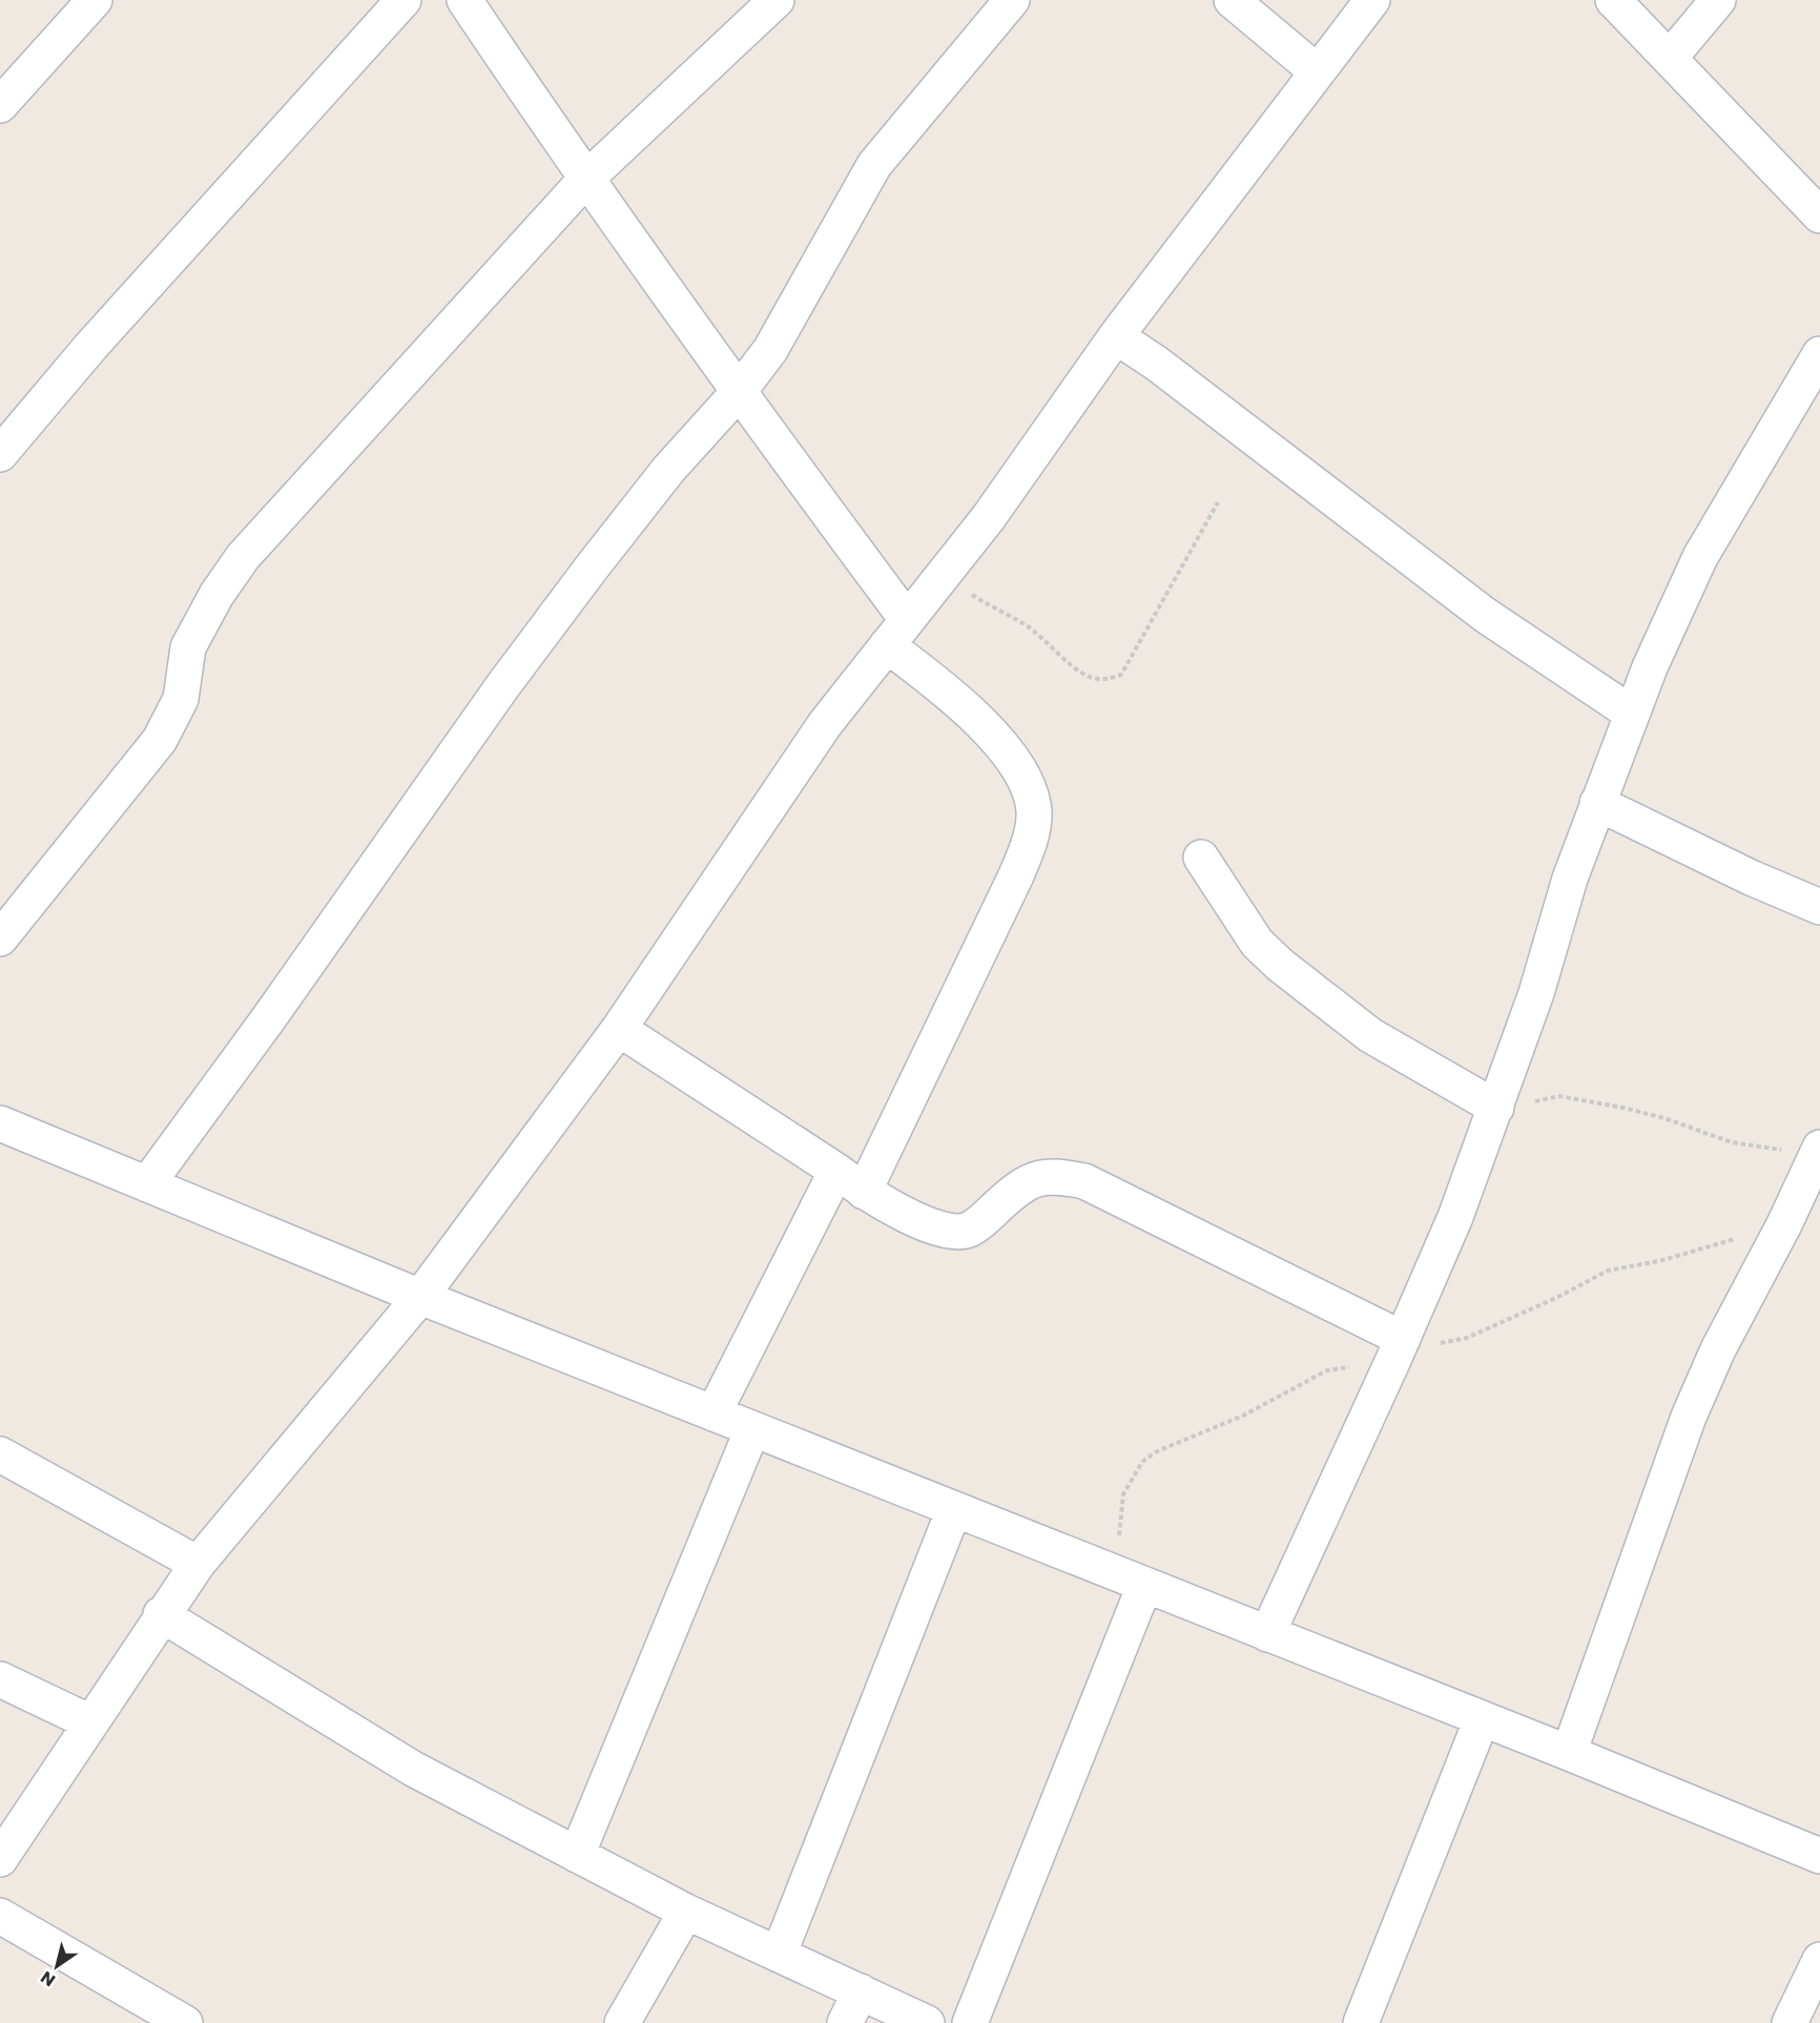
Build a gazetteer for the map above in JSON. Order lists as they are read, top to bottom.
{
  "north": "bottom left"
}
